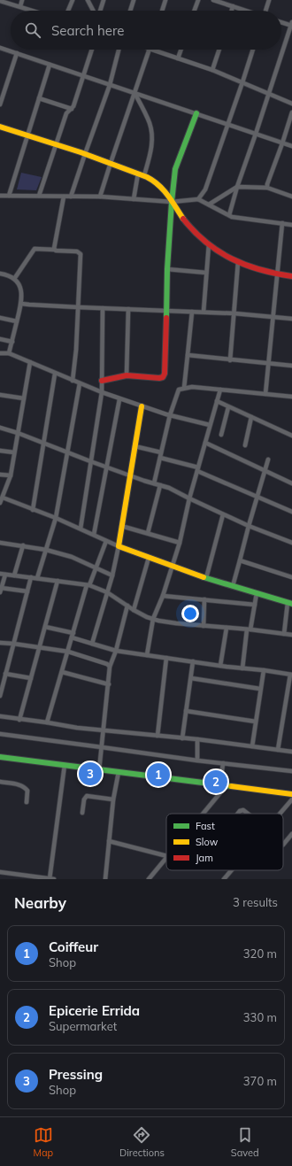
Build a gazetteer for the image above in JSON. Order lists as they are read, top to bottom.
{
  "legend": ["Fast", "Slow", "Jam"],
  "page": {
    "search": "Search here",
    "pins": ["3", "1", "2"],
    "heading": ["Nearby", "3 results"],
    "list": [
      {
        "mark": "1",
        "name": "Coiffeur",
        "note": "Shop",
        "value": "320 m"
      },
      {
        "mark": "2",
        "name": "Epicerie Errida",
        "note": "Supermarket",
        "value": "330 m"
      },
      {
        "mark": "3",
        "name": "Pressing",
        "note": "Shop",
        "value": "370 m"
      }
    ],
    "nav": ["Map", "Directions", "Saved"]
  }
}
